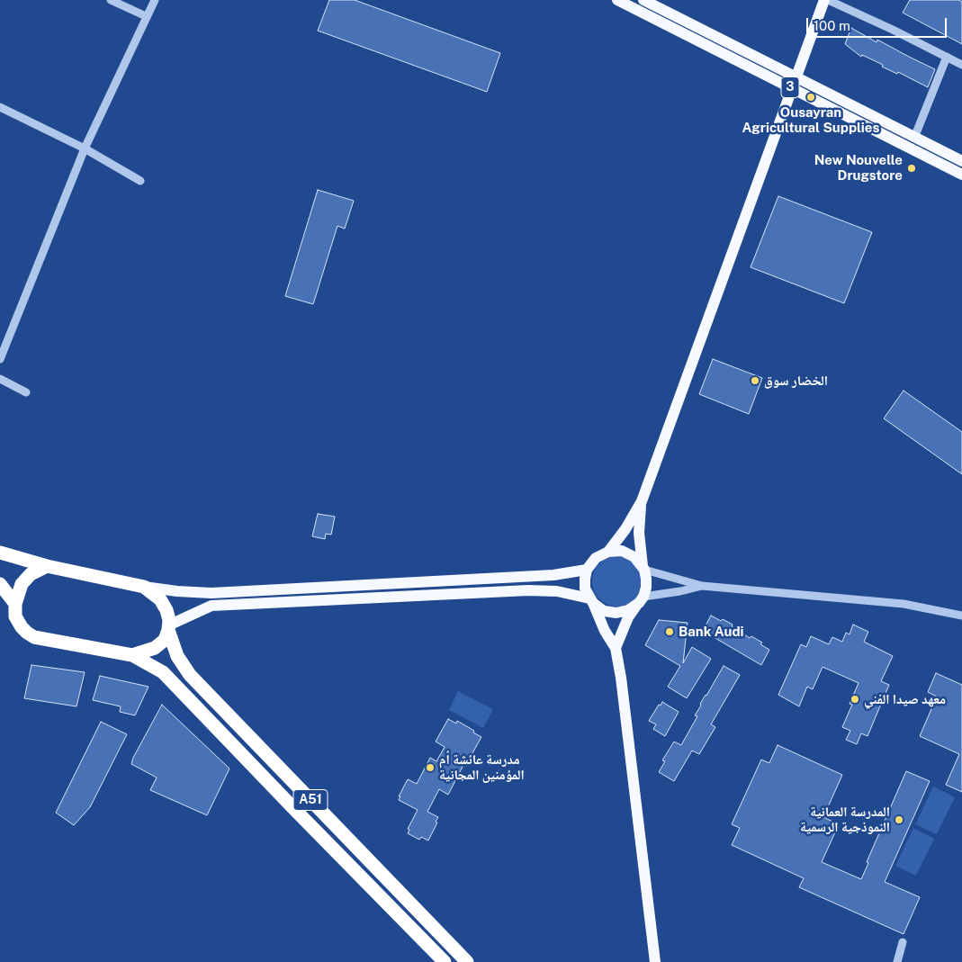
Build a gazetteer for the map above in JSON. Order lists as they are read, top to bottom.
{
  "streets": {
    "highway": ["A51"],
    "main road": ["3"]
  },
  "places": [
    "Ousayran Agricultural Supplies",
    "New Nouvelle Drugstore",
    "الخضار سوق",
    "Bank Audi",
    "معهد صيدا الفني",
    "مدرسة عائشة أم المؤمنين المجانية",
    "المدرسة العمانية النموذجية الرسمية"
  ],
  "scale_bar": "100 m"
}
